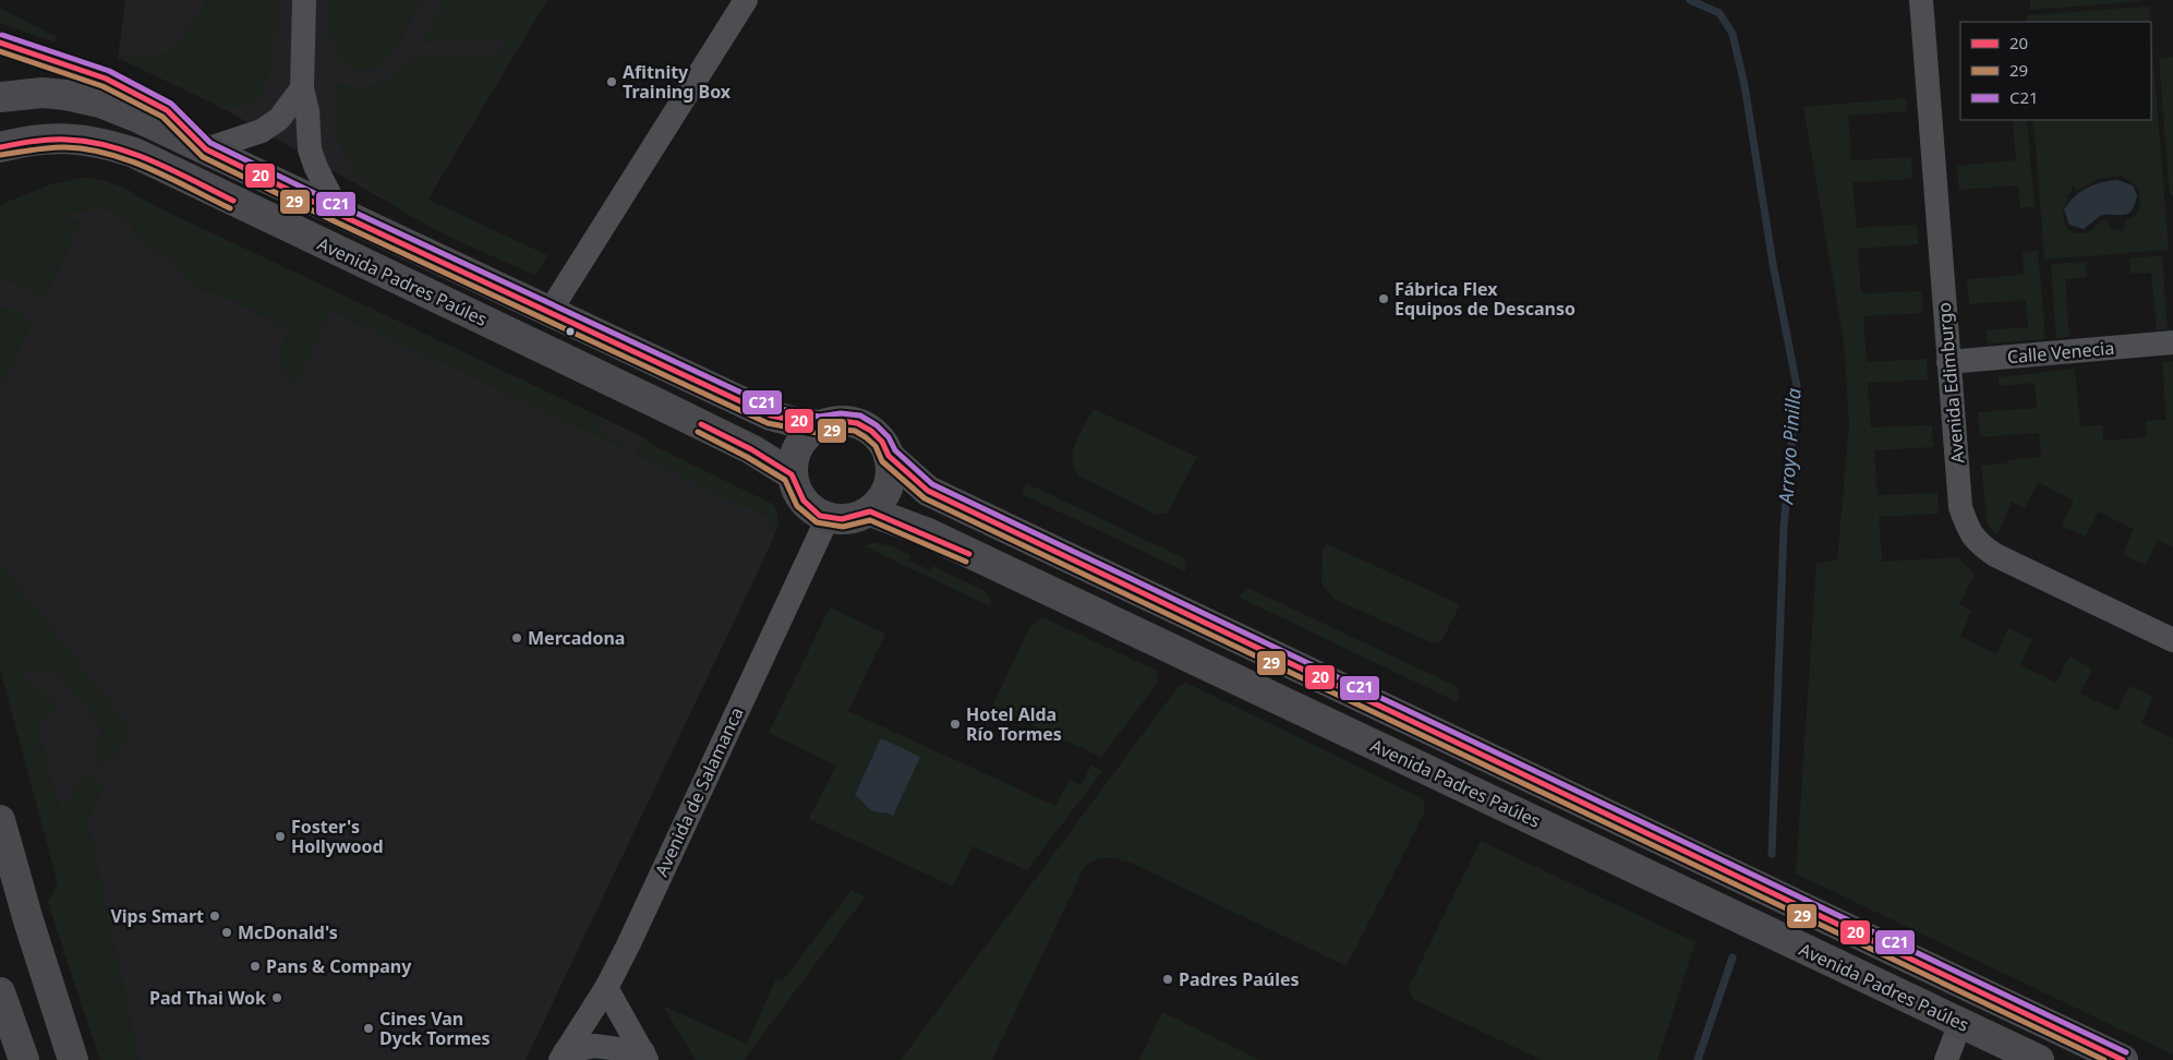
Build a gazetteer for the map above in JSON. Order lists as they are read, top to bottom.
{
  "streets": {
    "highway": ["Avenida Padres Paúles"],
    "street": ["Calle Venecia", "Avenida Edimburgo", "Avenida de Salamanca"]
  },
  "crossings": [
    ["Avenida Padres Paúles", "Avenida de Salamanca"],
    ["Calle Venecia", "Avenida Edimburgo"]
  ],
  "water": ["Arroyo Pinilla"],
  "places": [
    "Afitnity Training Box",
    "Fábrica Flex Equipos de Descanso",
    "Mercadona",
    "Hotel Alda Río Tormes",
    "Foster's Hollywood",
    "Vips Smart",
    "McDonald's",
    "Pans & Company",
    "Padres Paúles",
    "Pad Thai Wok",
    "Cines Van Dyck Tormes"
  ],
  "lines": ["transit line C21", "transit line 20", "transit line 29"],
  "legend": ["20", "29", "C21"]
}
